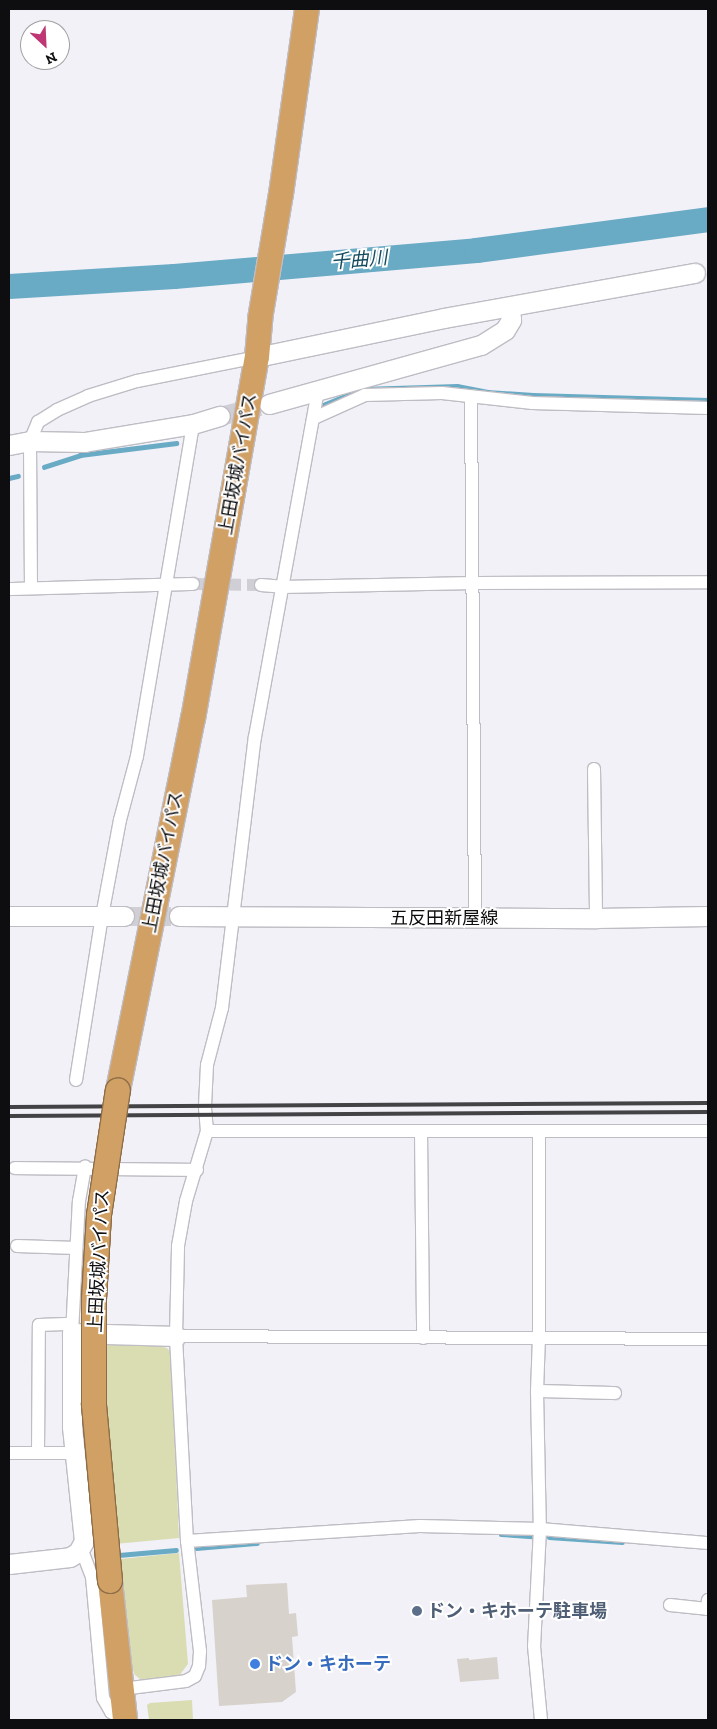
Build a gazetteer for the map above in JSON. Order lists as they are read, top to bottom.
{
  "streets": {
    "highway": ["上田坂城バイパス"],
    "street": ["五反田新屋線"]
  },
  "water": ["千曲川"],
  "places": ["ドン・キホーテ駐車場", "ドン・キホーテ"],
  "north": "bottom right"
}
